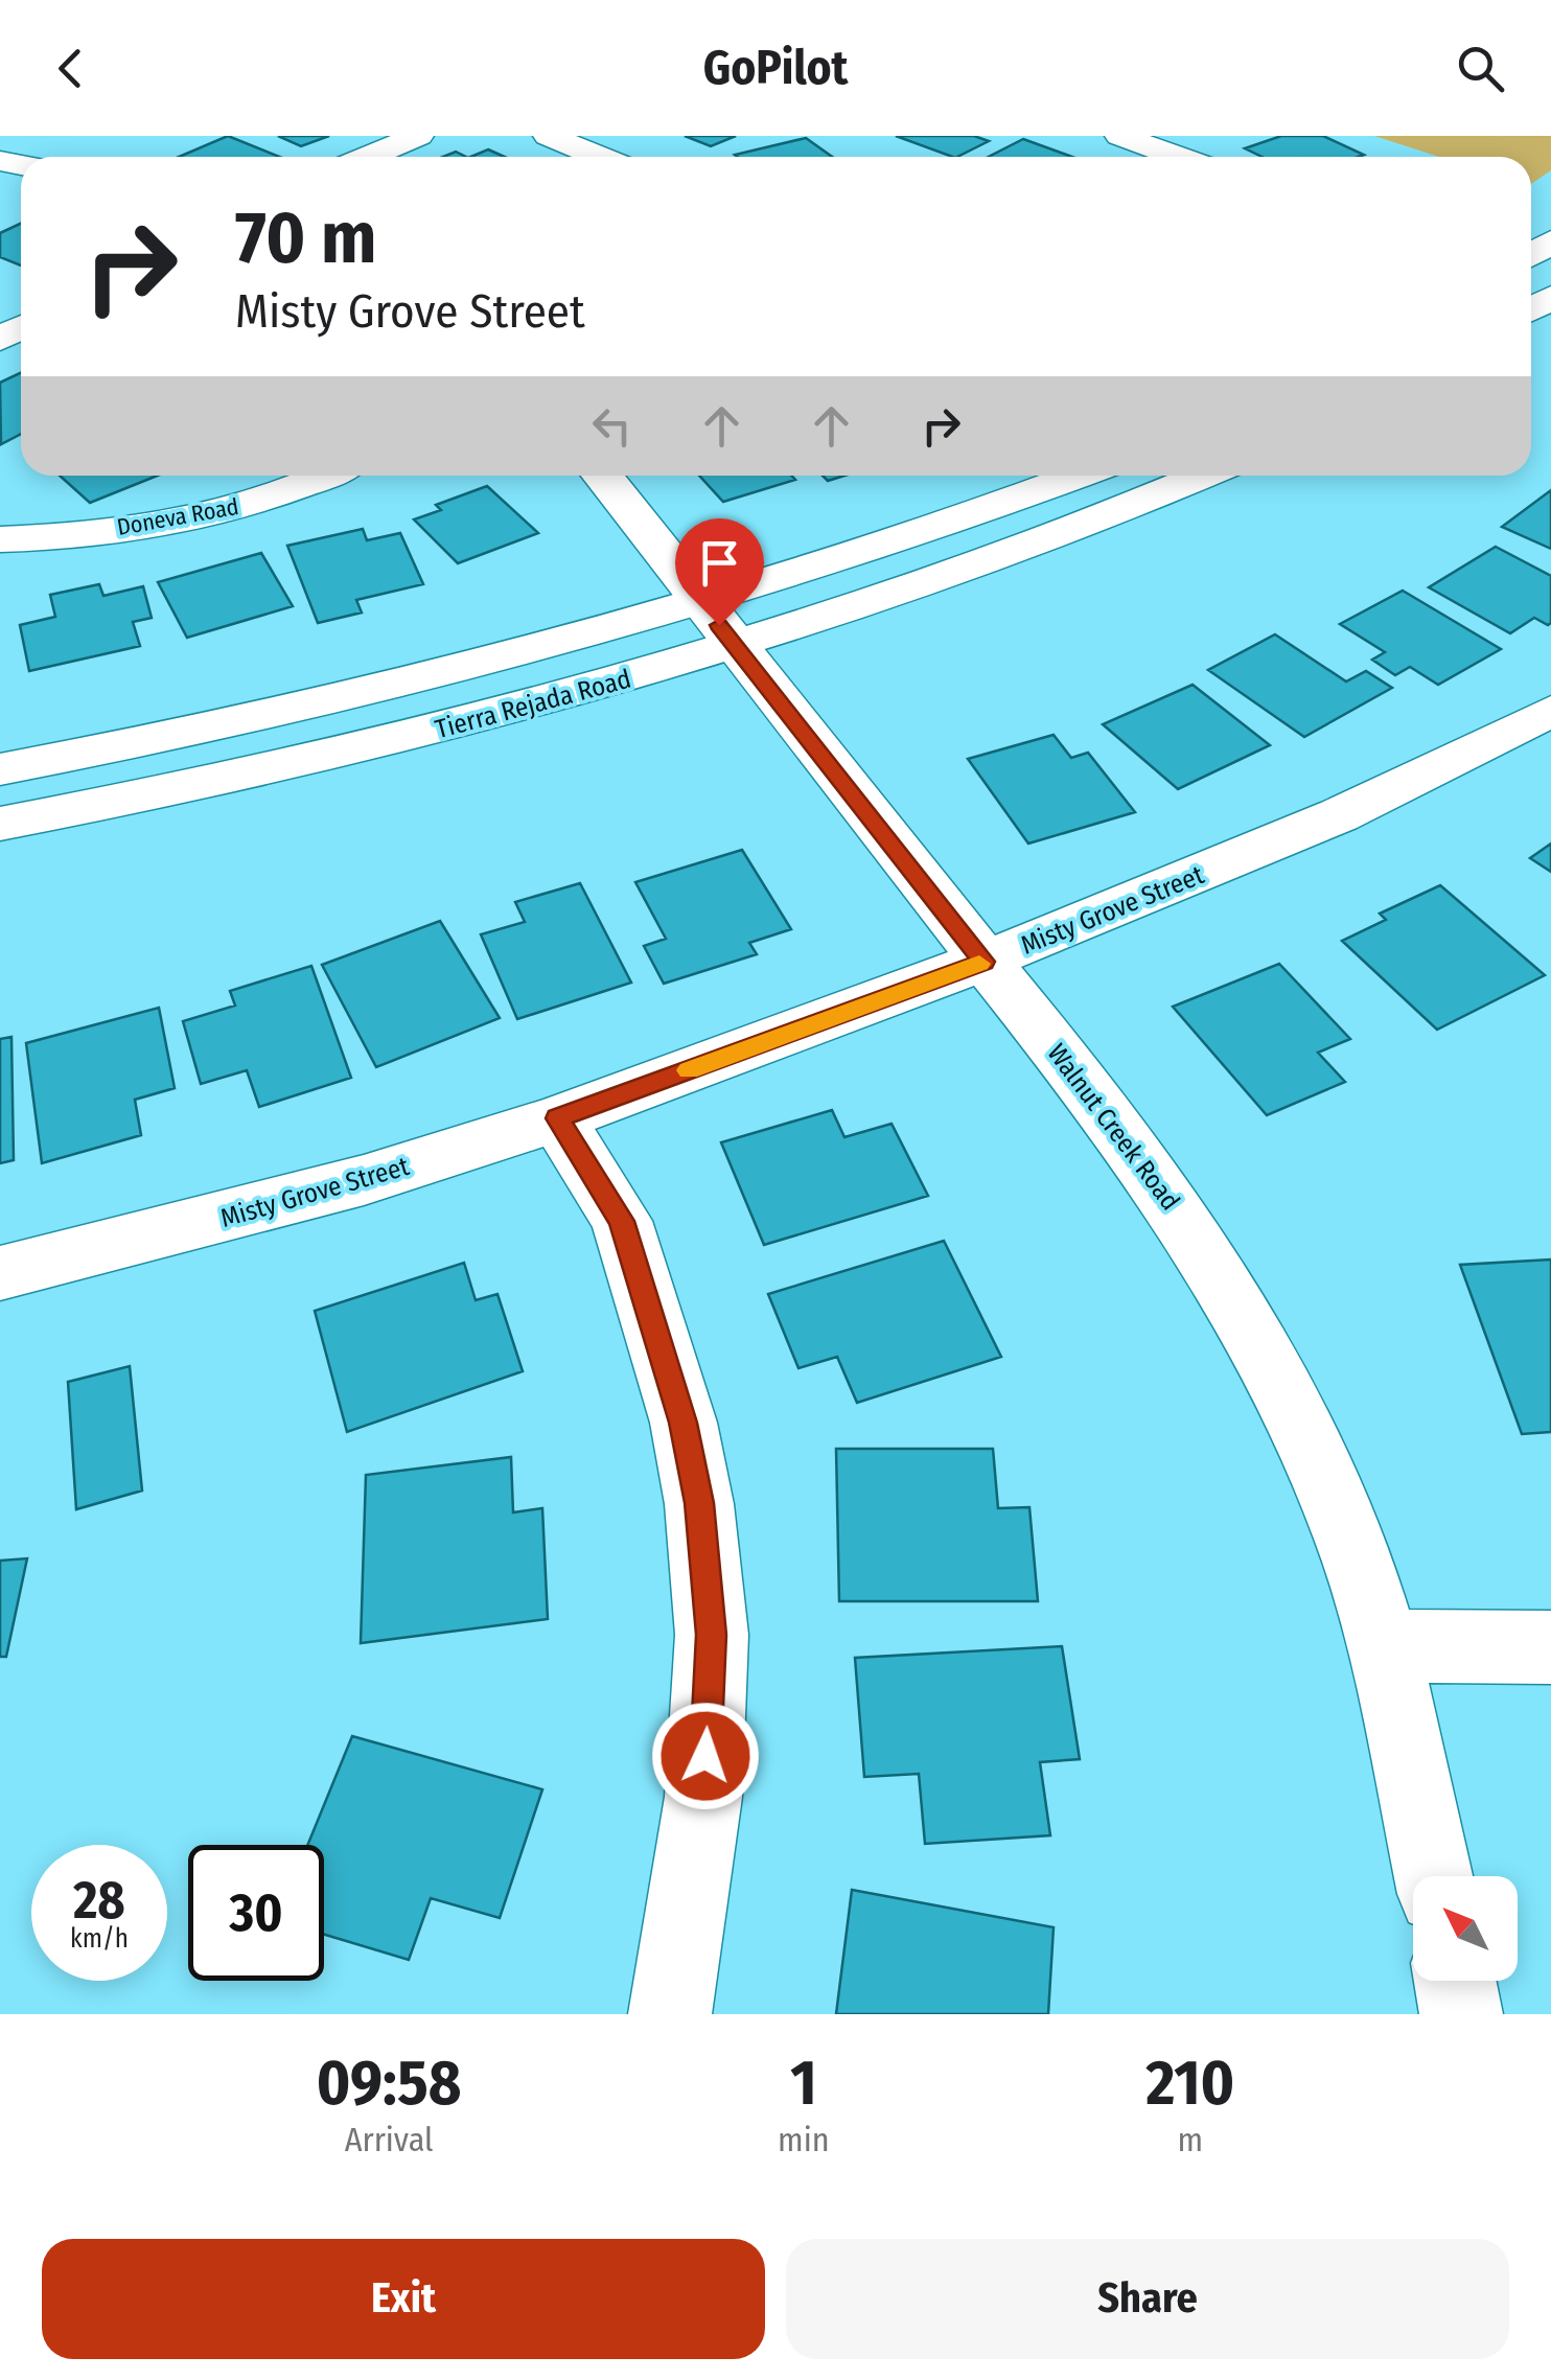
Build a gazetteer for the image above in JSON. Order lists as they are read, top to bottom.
{
  "streets": {
    "street": [
      "Doneva Road",
      "Tierra Rejada Road",
      "Misty Grove Street",
      "Walnut Creek Road"
    ]
  },
  "crossings": [
    ["Tierra Rejada Road", "Walnut Creek Road"],
    ["Misty Grove Street", "Walnut Creek Road"]
  ],
  "north": "top left",
  "page": {
    "header": "GoPilot",
    "turn": ["70 m", "Misty Grove Street"],
    "speed": "28 km/h",
    "limit": "30",
    "eta": [
      "09:58",
      "Arrival",
      "1",
      "min",
      "210",
      "m"
    ],
    "buttons": ["Exit", "Share"]
  }
}
